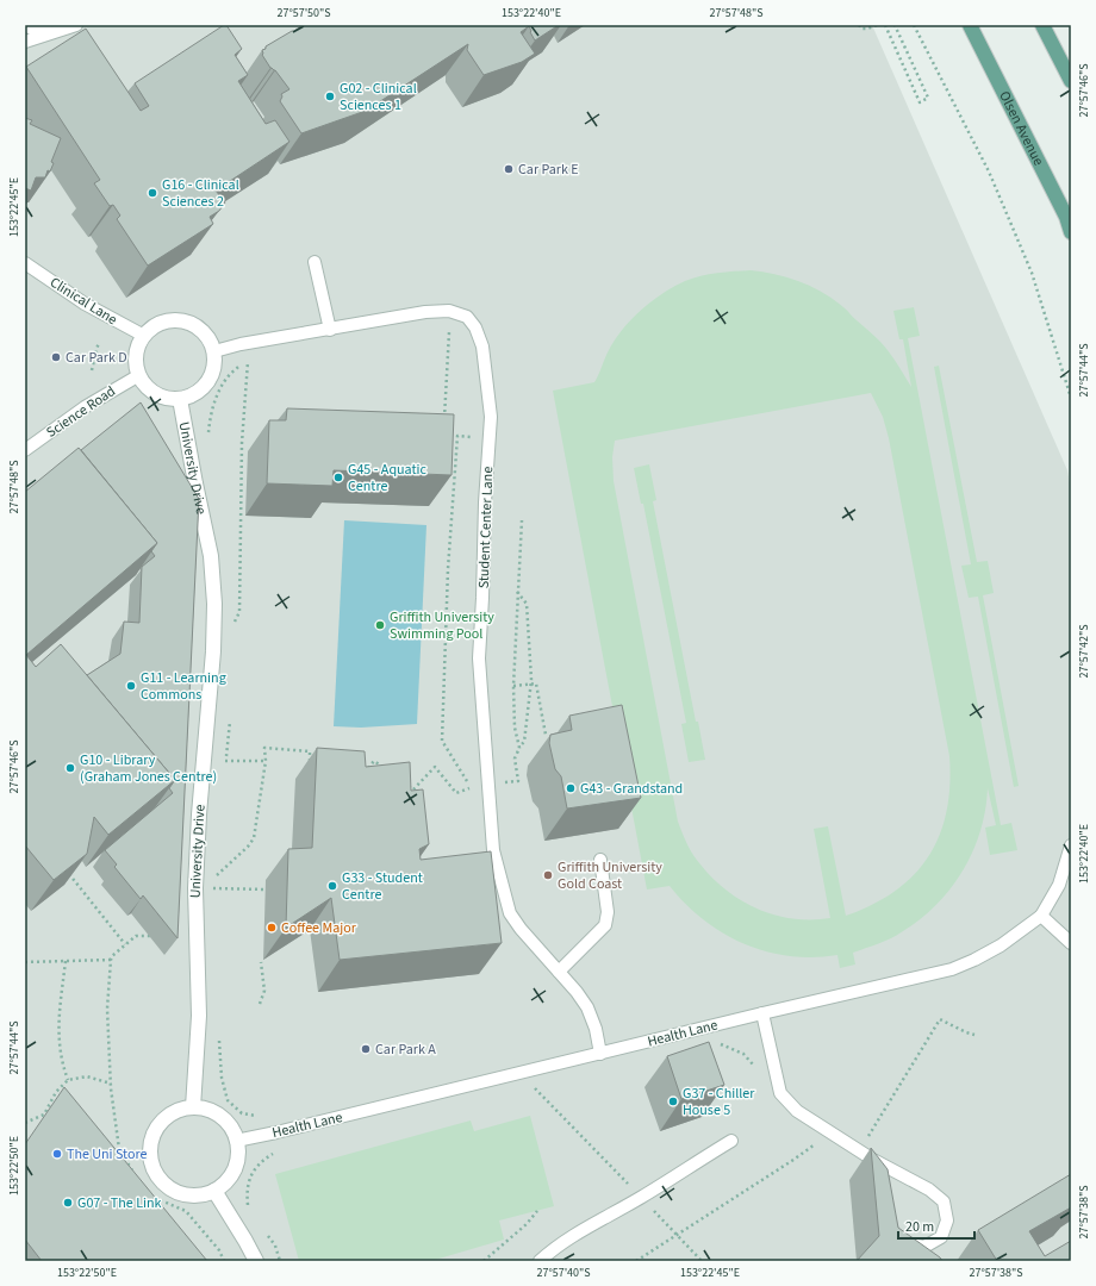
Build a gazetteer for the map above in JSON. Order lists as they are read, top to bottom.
{
  "streets": {
    "main road": ["Olsen Avenue"],
    "street": ["University Drive"],
    "lane": [
      "Clinical Lane",
      "Science Road",
      "Student Center Lane",
      "Health Lane"
    ]
  },
  "crossings": [
    ["Clinical Lane", "Science Road"],
    ["Clinical Lane", "University Drive"],
    ["Clinical Lane", "Student Center Lane"],
    ["Science Road", "University Drive"],
    ["Science Road", "Student Center Lane"],
    ["University Drive", "Student Center Lane"],
    ["University Drive", "Health Lane"],
    ["Student Center Lane", "Health Lane"]
  ],
  "places": [
    "G02 - Clinical Sciences 1",
    "Car Park E",
    "G16 - Clinical Sciences 2",
    "Car Park D",
    "G45 - Aquatic Centre",
    "Griffith University Swimming Pool",
    "G11 - Learning Commons",
    "G10 - Library (Graham Jones Centre)",
    "G43 - Grandstand",
    "Griffith University Gold Coast",
    "G33 - Student Centre",
    "Coffee Major",
    "Car Park A",
    "G37 - Chiller House 5",
    "The Uni Store",
    "G07 - The Link"
  ],
  "scale_bar": "20 m",
  "coordinates": [
    "27°57'50\"S",
    "153°22'40\"E",
    "27°57'48\"S",
    "27°57'46\"S",
    "153°22'45\"E",
    "27°57'44\"S",
    "27°57'42\"S",
    "153°22'50\"E",
    "27°57'38\"S",
    "27°57'40\"S"
  ]
}
